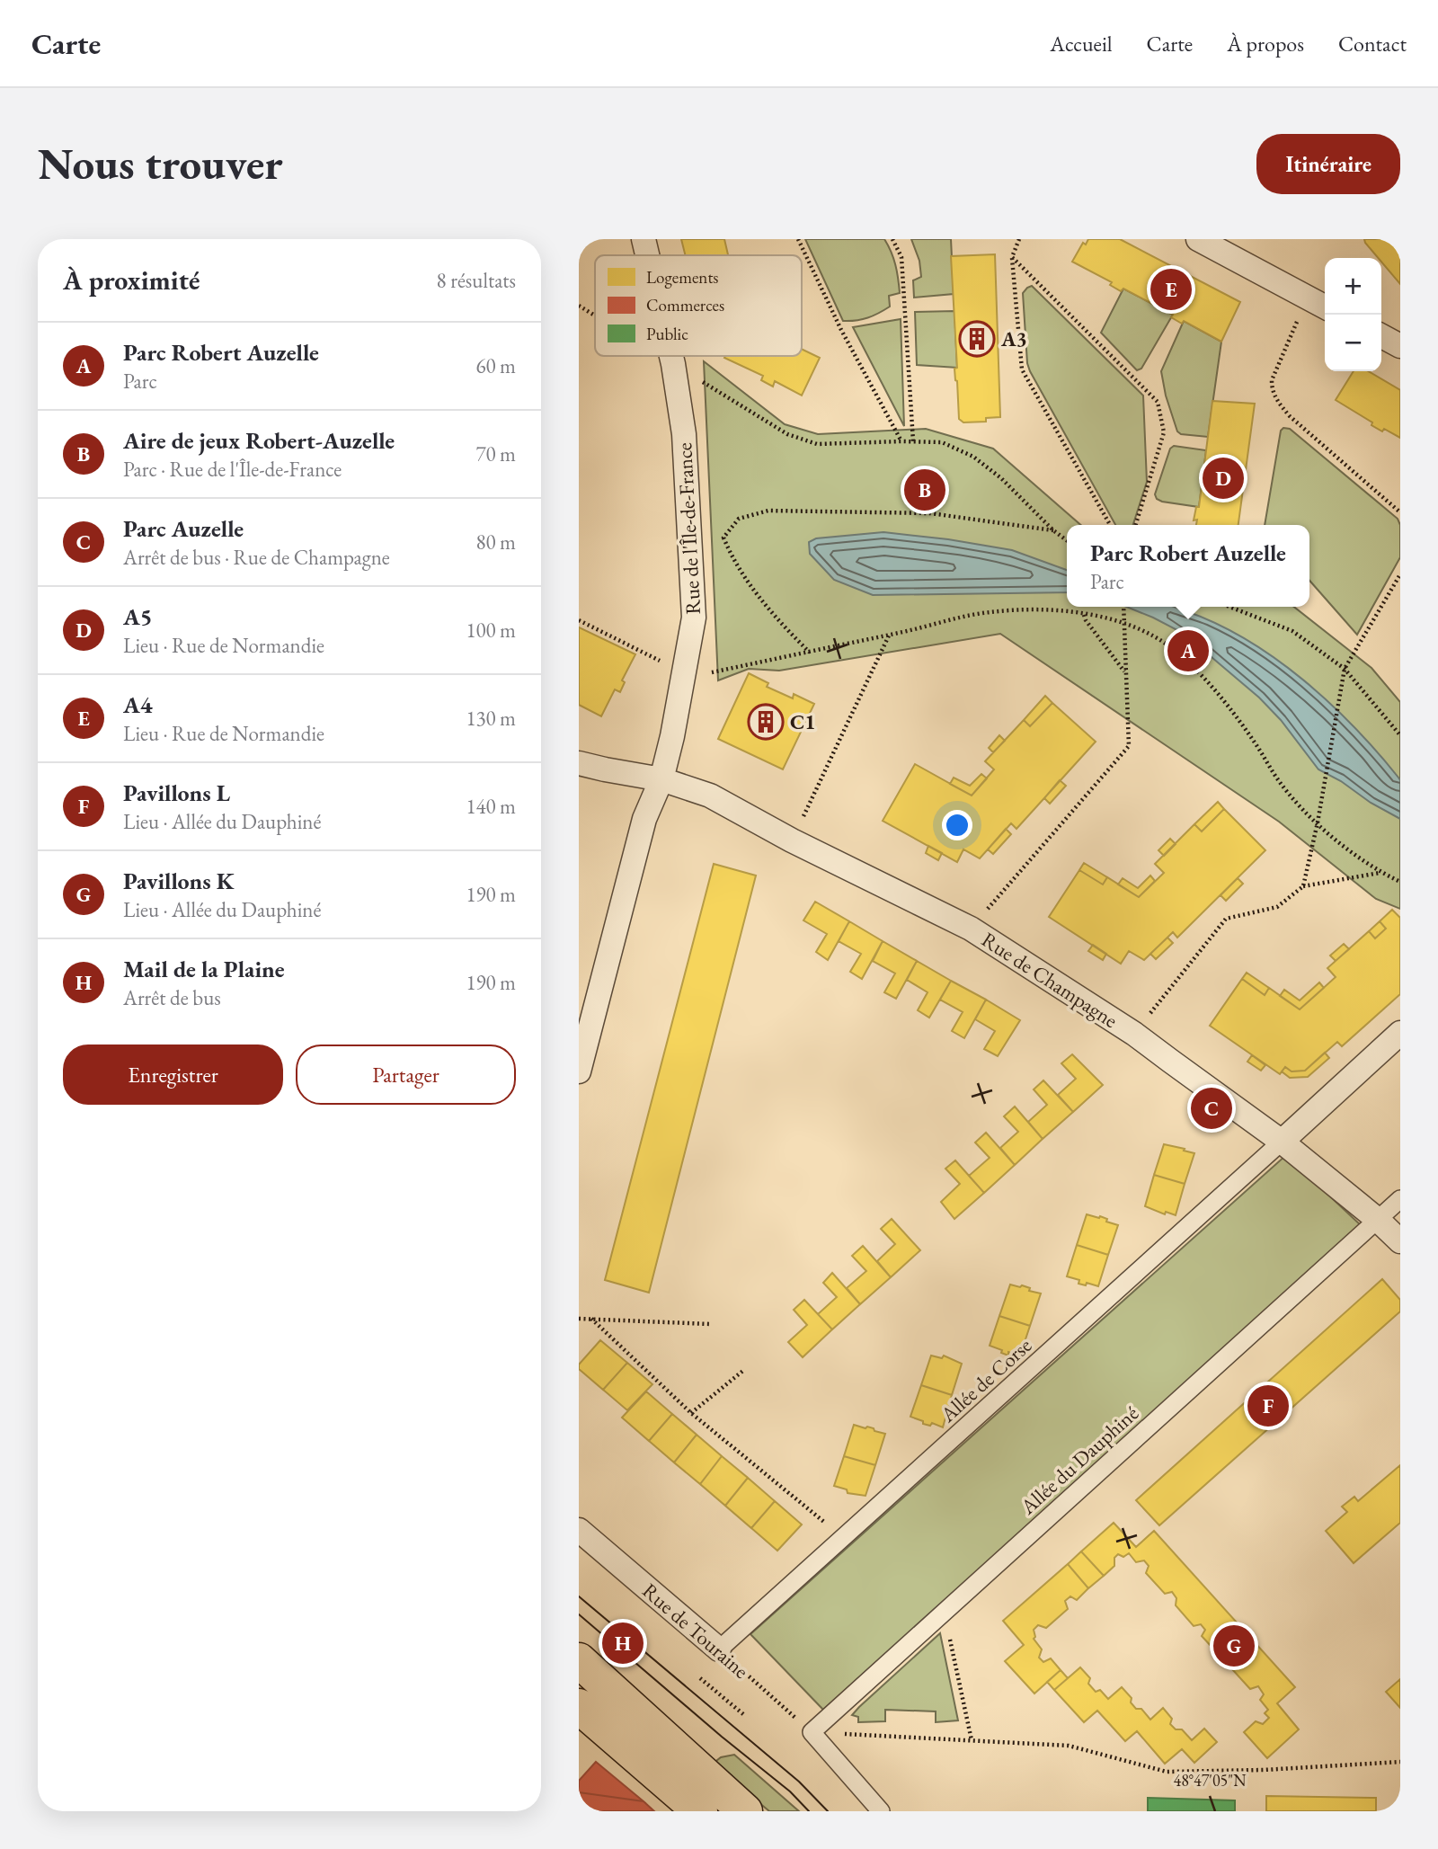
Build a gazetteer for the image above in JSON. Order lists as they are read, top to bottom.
{
  "streets": {
    "street": [
      "Rue de l'Île-de-France",
      "Rue de Champagne",
      "Allée de Corse",
      "Allée du Dauphiné",
      "Rue de Touraine"
    ]
  },
  "crossings": [
    ["Rue de l'Île-de-France", "Rue de Champagne"],
    ["Rue de Champagne", "Allée de Corse"],
    ["Rue de Champagne", "Allée du Dauphiné"],
    ["Allée de Corse", "Rue de Touraine"],
    ["Allée du Dauphiné", "Rue de Touraine"]
  ],
  "places": {
    "building": ["A3", "C1"]
  },
  "legend": ["Logements", "Commerces", "Public"],
  "page": {
    "header": "Carte",
    "nav": [
      "Accueil",
      "Carte",
      "À propos",
      "Contact"
    ],
    "buttons": [
      "Itinéraire",
      ["Enregistrer", "Partager"]
    ],
    "title": "Nous trouver",
    "heading": ["À proximité", "8 résultats"],
    "map_buttons": ["+", "−"],
    "pins": [
      "E",
      "D",
      "B",
      "A",
      "C",
      "F",
      "H",
      "G"
    ],
    "list": [
      {
        "mark": "A",
        "name": "Parc Robert Auzelle",
        "note": "Parc",
        "value": "60 m"
      },
      {
        "mark": "B",
        "name": "Aire de jeux Robert-Auzelle",
        "note": "Parc · Rue de l'Île-de-France",
        "value": "70 m"
      },
      {
        "mark": "C",
        "name": "Parc Auzelle",
        "note": "Arrêt de bus · Rue de Champagne",
        "value": "80 m"
      },
      {
        "mark": "D",
        "name": "A5",
        "note": "Lieu · Rue de Normandie",
        "value": "100 m"
      },
      {
        "mark": "E",
        "name": "A4",
        "note": "Lieu · Rue de Normandie",
        "value": "130 m"
      },
      {
        "mark": "F",
        "name": "Pavillons L",
        "note": "Lieu · Allée du Dauphiné",
        "value": "140 m"
      },
      {
        "mark": "G",
        "name": "Pavillons K",
        "note": "Lieu · Allée du Dauphiné",
        "value": "190 m"
      },
      {
        "mark": "H",
        "name": "Mail de la Plaine",
        "note": "Arrêt de bus",
        "value": "190 m"
      }
    ],
    "popup": ["Parc Robert Auzelle", "Parc"]
  },
  "coordinates": ["48°47'05\"N"]
}
